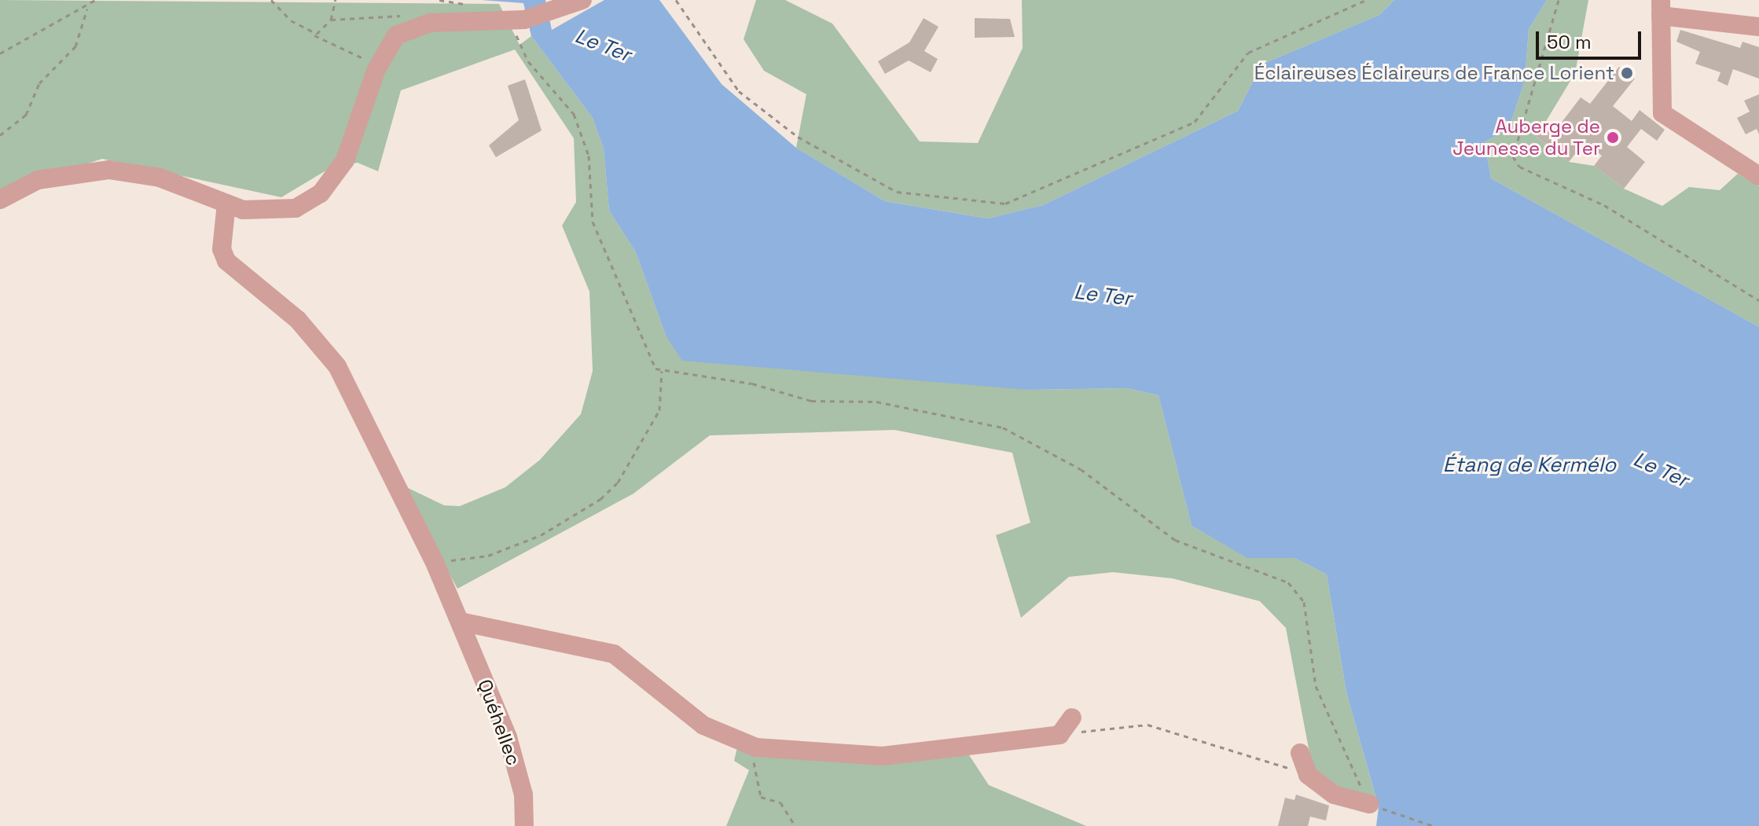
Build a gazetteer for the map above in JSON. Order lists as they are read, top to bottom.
{
  "streets": {
    "street": ["Quéhellec"]
  },
  "water": ["Le Ter", "Étang de Kermélo"],
  "places": ["Éclaireuses Éclaireurs de France Lorient", "Auberge de Jeunesse du Ter"],
  "scale_bar": "50 m"
}
